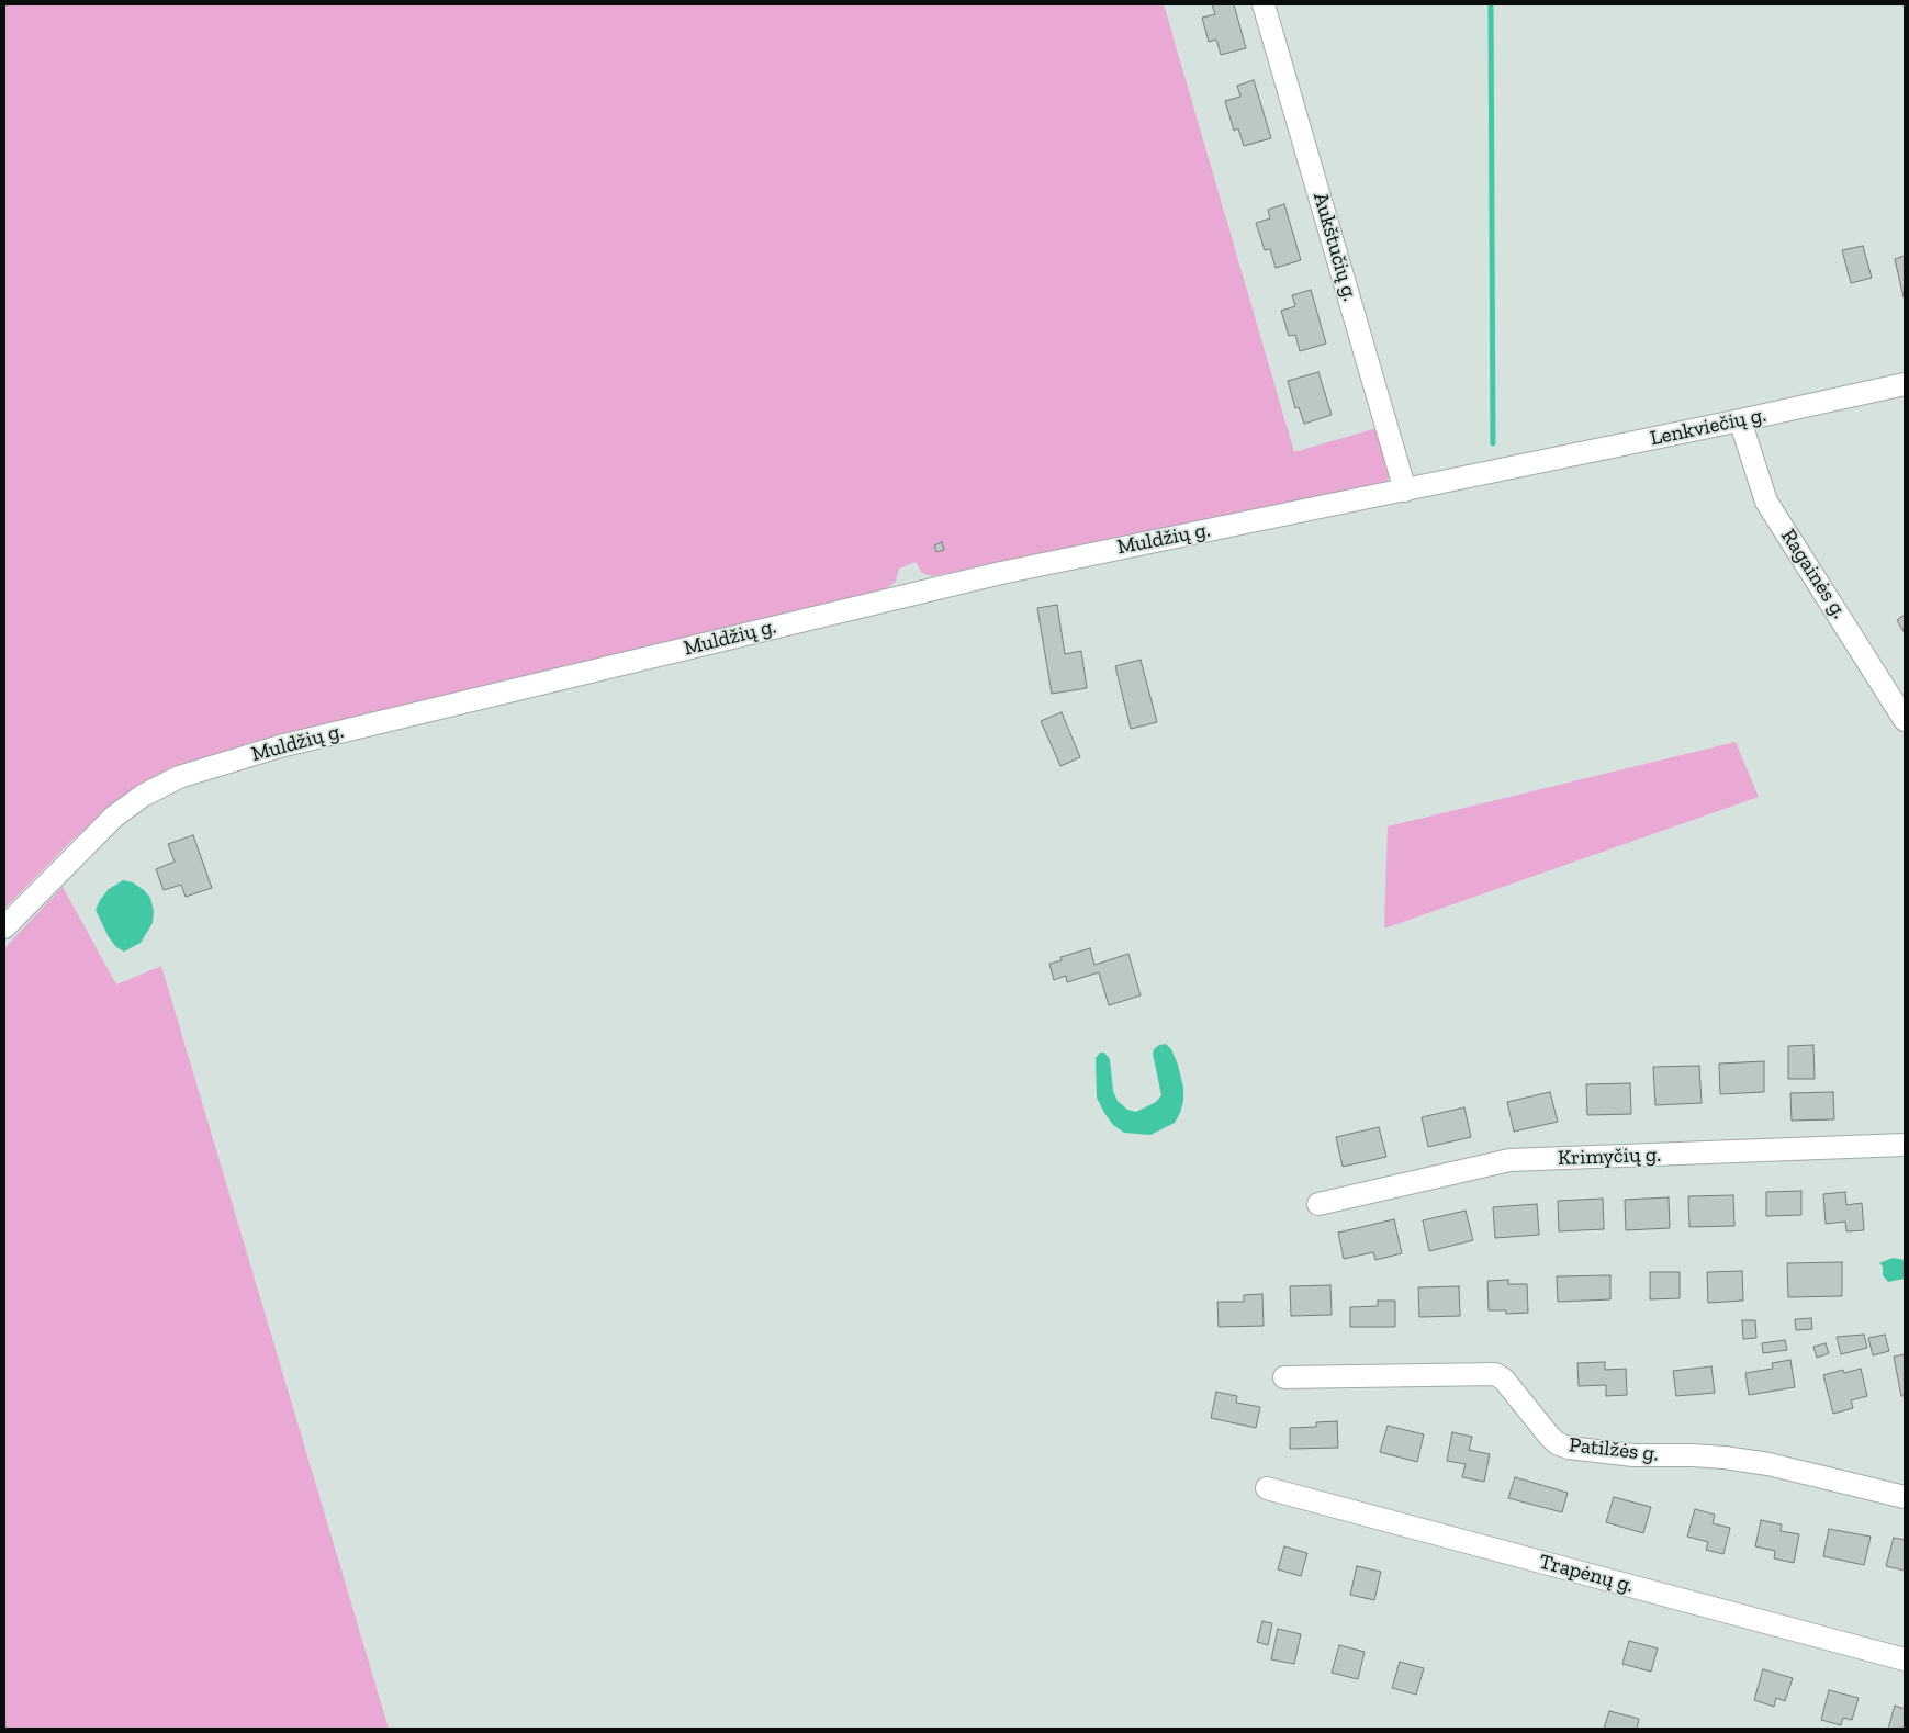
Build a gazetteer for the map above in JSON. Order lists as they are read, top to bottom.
{
  "streets": {
    "street": [
      "Aukštučių g.",
      "Lenkviečių g.",
      "Muldžių g.",
      "Ragainės g.",
      "Krimyčių g.",
      "Patilžės g.",
      "Trapėnų g."
    ]
  },
  "crossings": [
    ["Aukštučių g.", "Muldžių g."],
    ["Lenkviečių g.", "Muldžių g."],
    ["Lenkviečių g.", "Ragainės g."]
  ]
}
